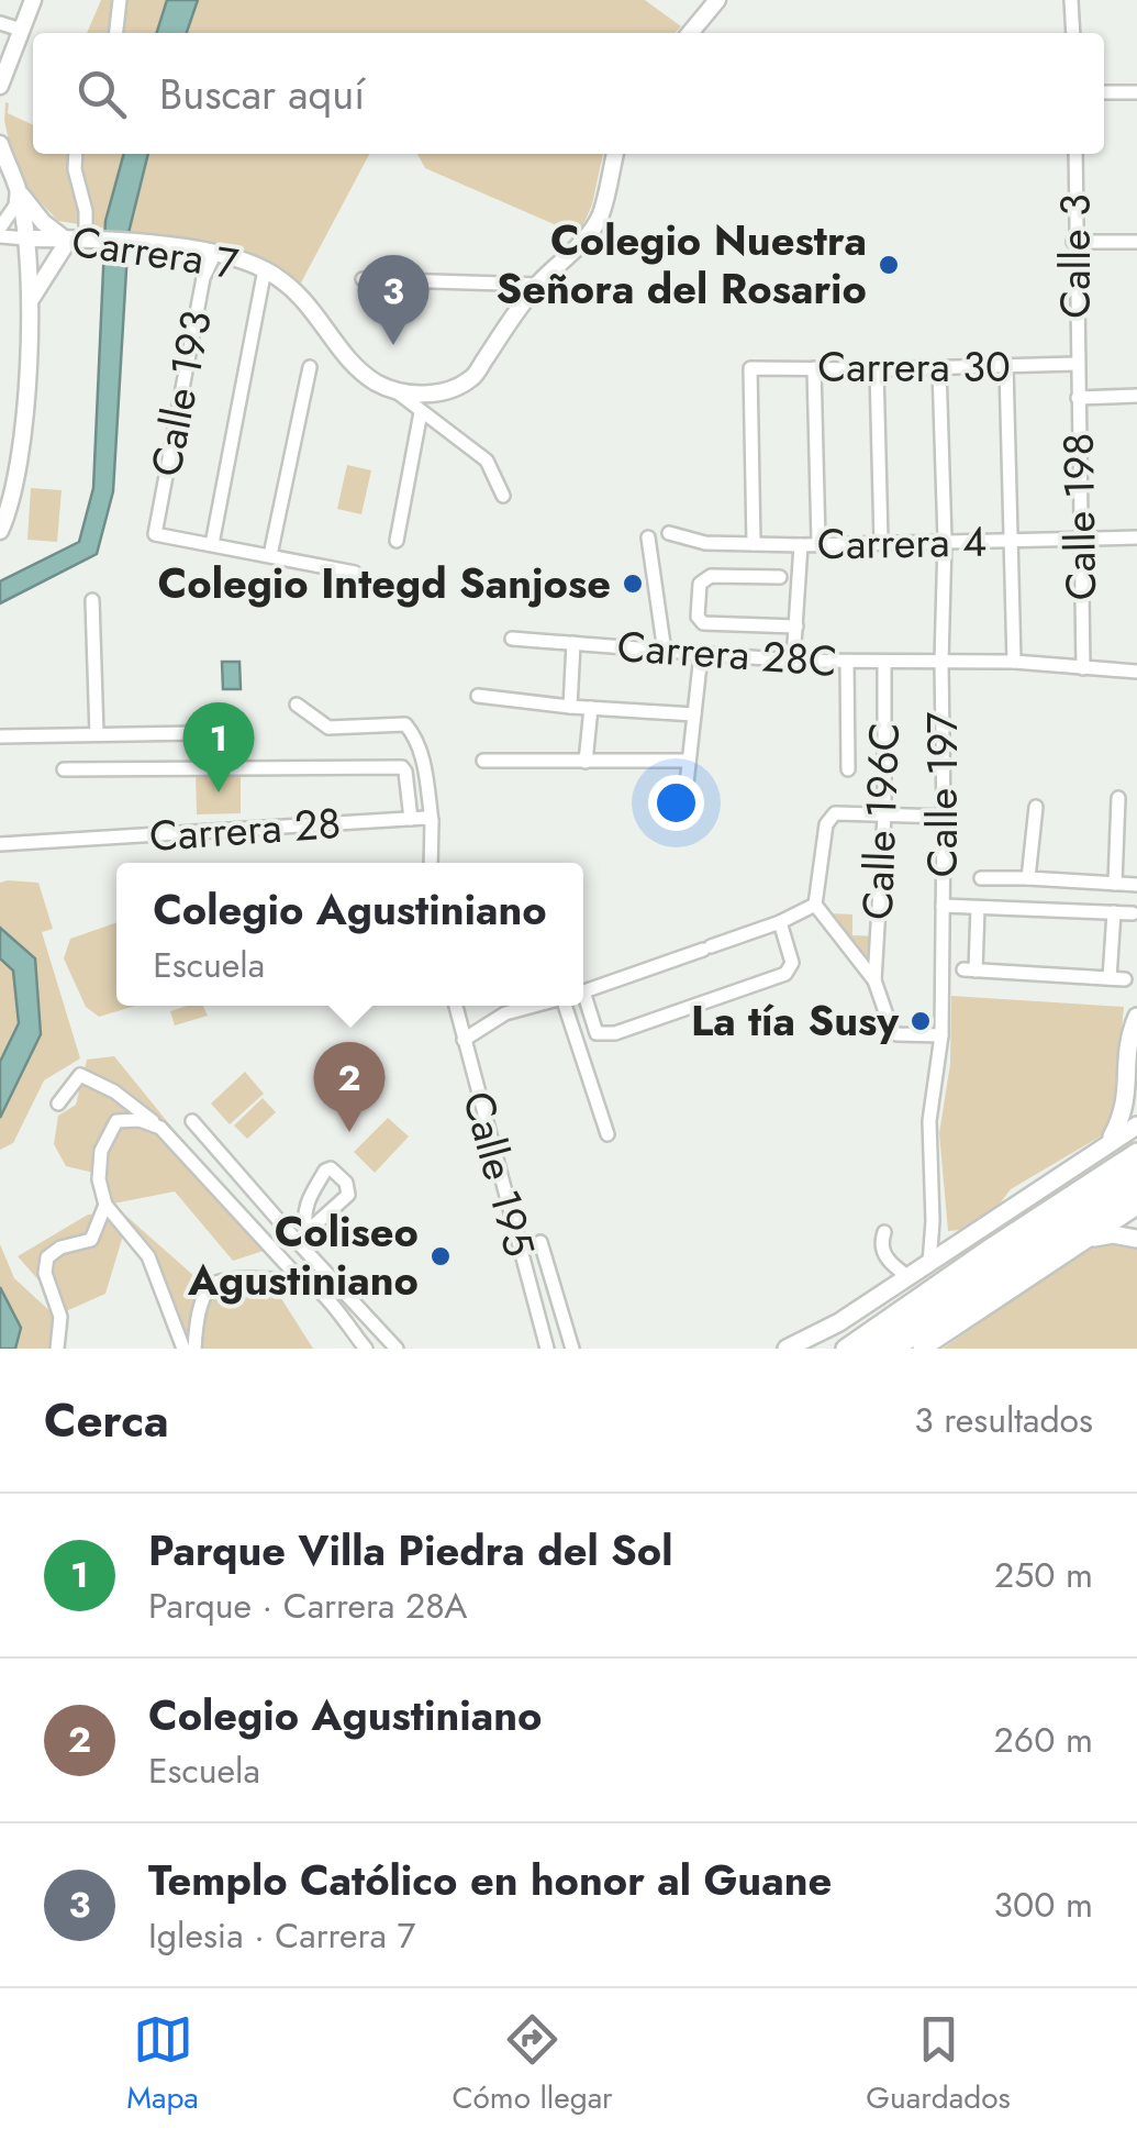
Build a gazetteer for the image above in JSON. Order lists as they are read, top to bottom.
{
  "streets": {
    "main road": ["Carrera 7"],
    "street": [
      "Calle 3",
      "Carrera 30",
      "Calle 193",
      "Calle 198",
      "Carrera 4",
      "Carrera 28C",
      "Calle 197",
      "Calle 196C",
      "Carrera 28",
      "Calle 195"
    ]
  },
  "crossings": [
    ["Carrera 7", "Calle 193"],
    ["Calle 3", "Carrera 30"],
    ["Calle 3", "Calle 198"],
    ["Carrera 30", "Calle 198"],
    ["Carrera 30", "Carrera 4"],
    ["Carrera 30", "Calle 197"],
    ["Calle 198", "Carrera 4"],
    ["Calle 198", "Carrera 28C"],
    ["Carrera 4", "Calle 197"],
    ["Carrera 28C", "Calle 197"],
    ["Carrera 28C", "Calle 196C"],
    ["Calle 197", "Calle 196C"]
  ],
  "places": [
    "Colegio Nuestra Señora del Rosario",
    "Colegio Integd Sanjose",
    "La tía Susy",
    "Coliseo Agustiniano"
  ],
  "page": {
    "search": "Buscar aquí",
    "pins": ["3", "1", "2"],
    "popup": ["Colegio Agustiniano", "Escuela"],
    "heading": ["Cerca", "3 resultados"],
    "list": [
      {
        "mark": "1",
        "name": "Parque Villa Piedra del Sol",
        "note": "Parque · Carrera 28A",
        "value": "250 m"
      },
      {
        "mark": "2",
        "name": "Colegio Agustiniano",
        "note": "Escuela",
        "value": "260 m"
      },
      {
        "mark": "3",
        "name": "Templo Católico en honor al Guane",
        "note": "Iglesia · Carrera 7",
        "value": "300 m"
      }
    ],
    "nav": ["Mapa", "Cómo llegar", "Guardados"]
  }
}
